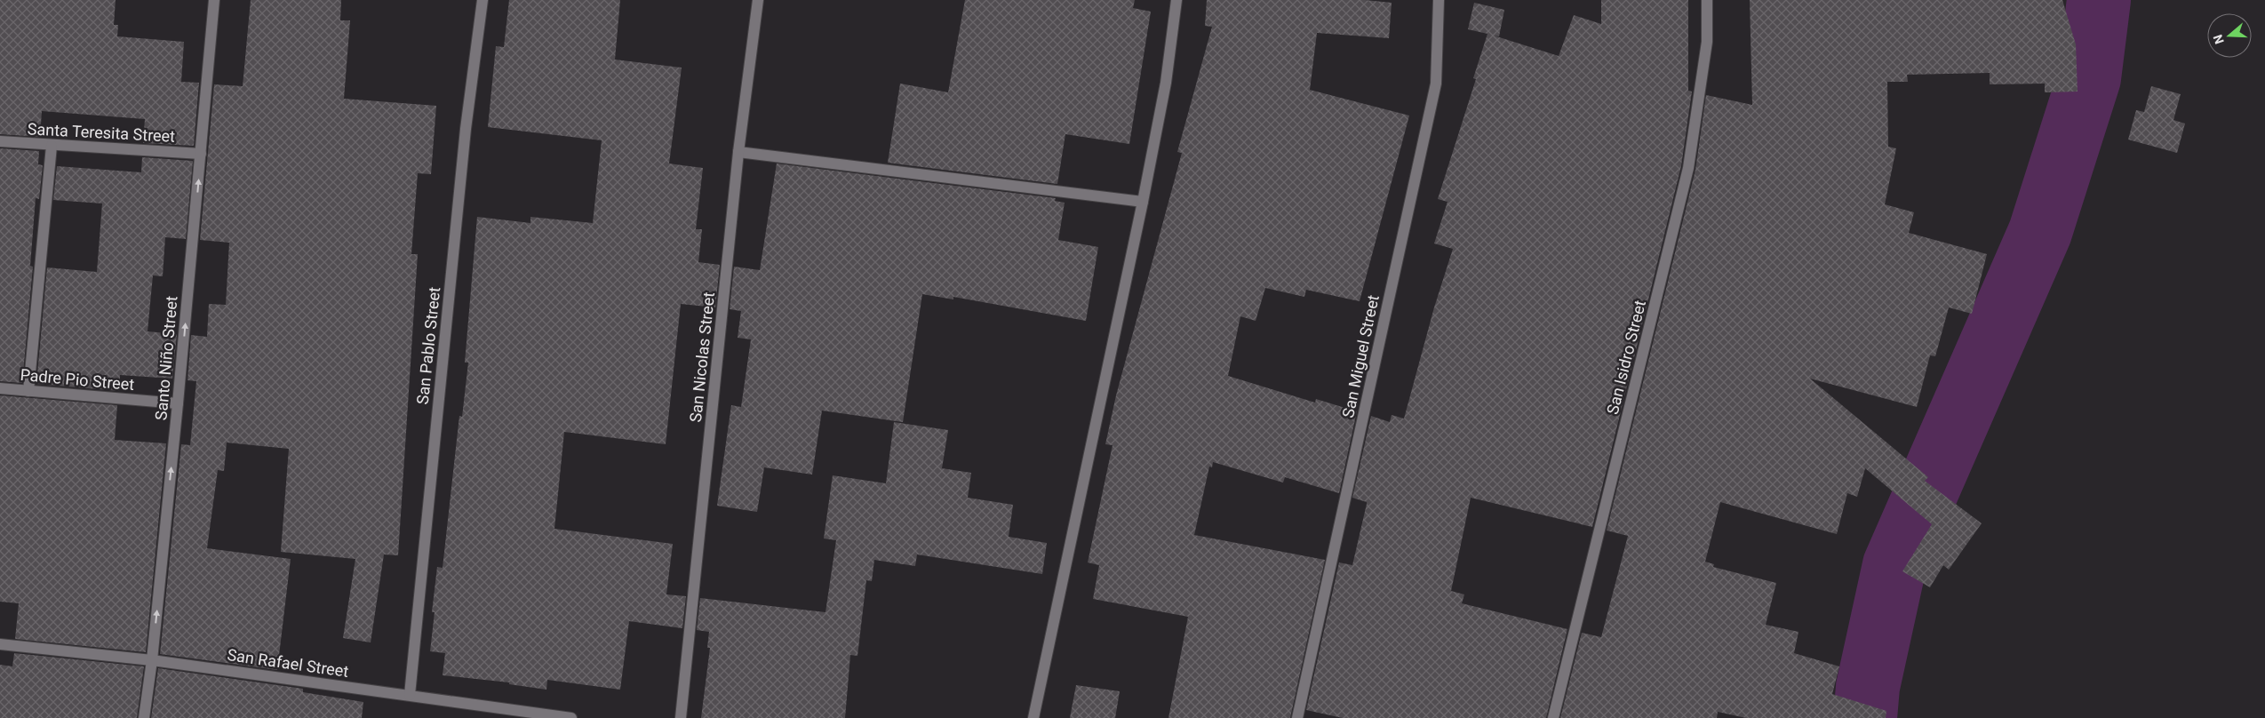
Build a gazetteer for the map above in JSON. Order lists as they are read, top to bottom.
{
  "streets": {
    "street": [
      "Santa Teresita Street",
      "San Pablo Street",
      "San Miguel Street",
      "San Nicolas Street",
      "San Isidro Street",
      "Santo Niño Street",
      "Padre Pio Street",
      "San Rafael Street"
    ]
  },
  "crossings": [
    ["Santa Teresita Street", "Santo Niño Street"],
    ["San Pablo Street", "San Rafael Street"],
    ["Santo Niño Street", "Padre Pio Street"],
    ["Santo Niño Street", "San Rafael Street"]
  ],
  "one_way": ["Santo Niño Street"],
  "north": "left"
}
